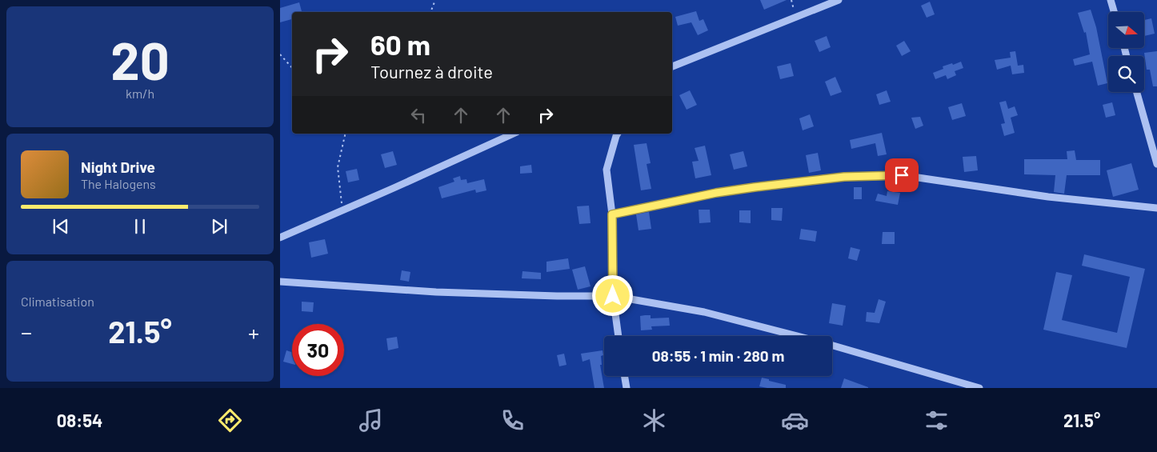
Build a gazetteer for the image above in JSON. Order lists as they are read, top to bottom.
{
  "north": "right",
  "page": {
    "tile": [
      ["20", "km/h"],
      "Climatisation"
    ],
    "turn": ["60 m", "Tournez à droite"],
    "song": ["Night Drive", "The Halogens"],
    "heat": ["−", "21.5°", "+"],
    "limit": "30",
    "trip": "08:55 · 1 min · 280 m",
    "tabs": ["08:54", "21.5°"]
  }
}
